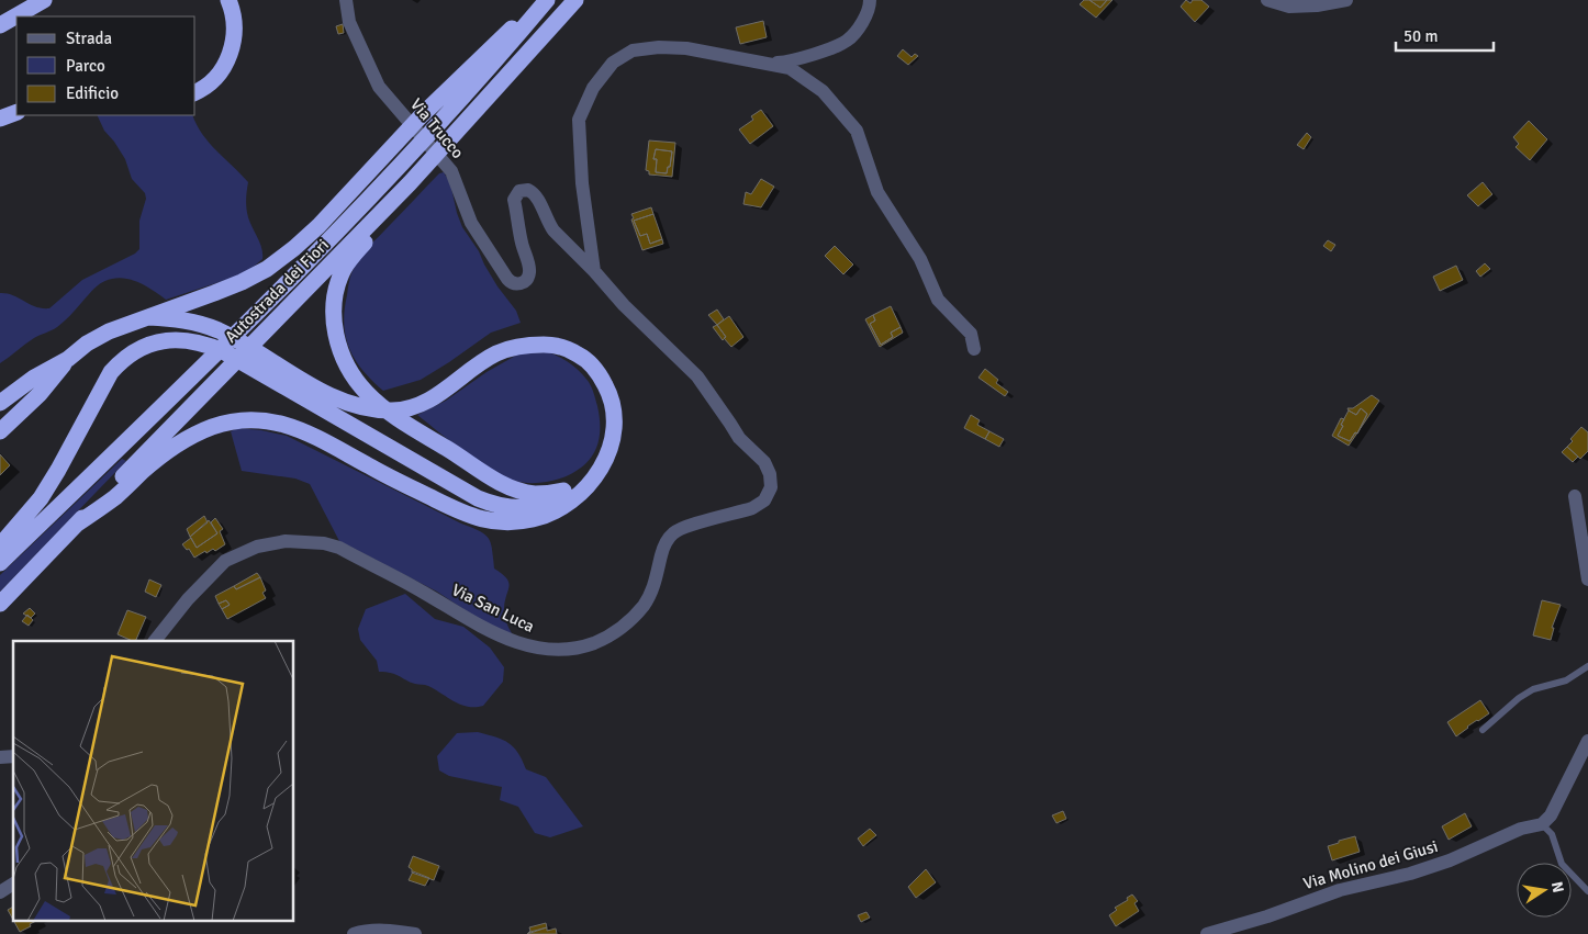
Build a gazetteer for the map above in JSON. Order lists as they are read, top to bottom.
{
  "streets": {
    "highway": ["Autostrada dei Fiori"],
    "street": ["Via Trucco", "Via San Luca", "Via Molino dei Giusi"]
  },
  "crossings": [
    ["Via Trucco", "Via San Luca"]
  ],
  "legend": ["Strada", "Parco", "Edificio"],
  "scale_bar": "50 m",
  "north": "right"
}
